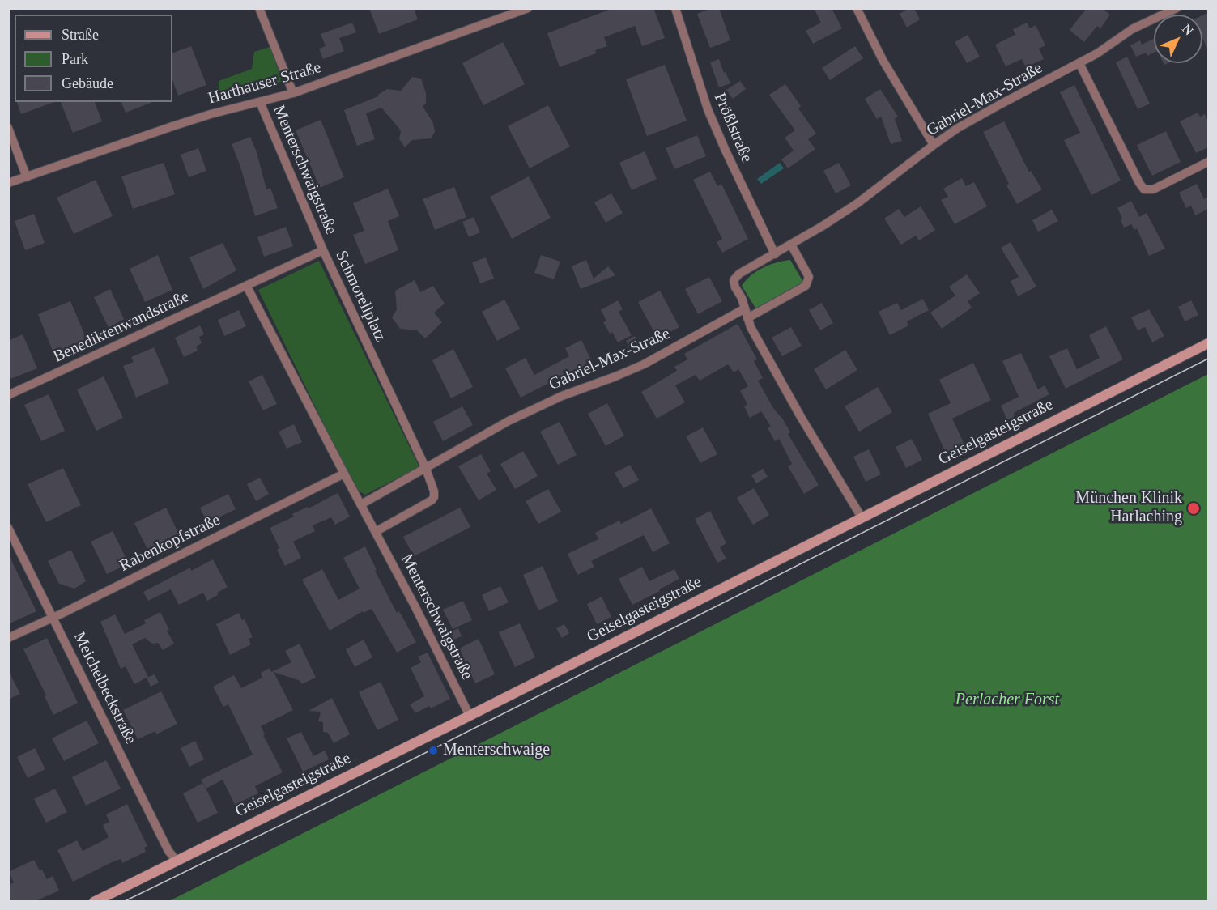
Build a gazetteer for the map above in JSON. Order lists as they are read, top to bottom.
{
  "streets": {
    "main road": ["Geiselgasteigstraße"],
    "street": [
      "Harthauser Straße",
      "Gabriel-Max-Straße",
      "Prößlstraße",
      "Menterschwaigstraße",
      "Schmorellplatz",
      "Benediktenwandstraße",
      "Rabenkopfstraße",
      "Meichelbeckstraße"
    ]
  },
  "crossings": [
    ["Harthauser Straße", "Menterschwaigstraße"],
    ["Gabriel-Max-Straße", "Prößlstraße"],
    ["Gabriel-Max-Straße", "Schmorellplatz"],
    ["Menterschwaigstraße", "Schmorellplatz"],
    ["Menterschwaigstraße", "Geiselgasteigstraße"],
    ["Schmorellplatz", "Benediktenwandstraße"],
    ["Geiselgasteigstraße", "Meichelbeckstraße"],
    ["Rabenkopfstraße", "Meichelbeckstraße"]
  ],
  "parks": ["Perlacher Forst"],
  "places": ["München Klinik Harlaching", "Menterschwaige"],
  "legend": ["Straße", "Park", "Gebäude"],
  "north": "top right"
}
